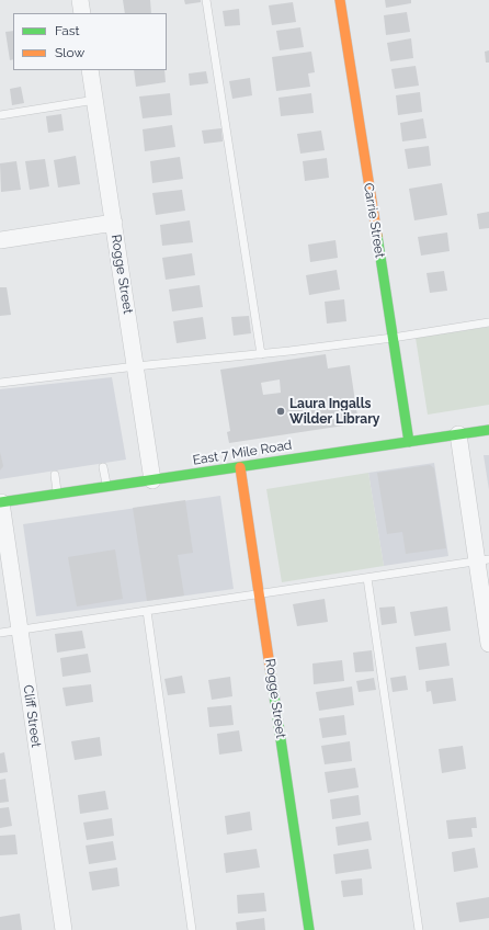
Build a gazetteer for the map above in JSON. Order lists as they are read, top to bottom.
{
  "streets": {
    "street": [
      "Carrie Street",
      "Rogge Street",
      "East 7 Mile Road",
      "Cliff Street"
    ]
  },
  "crossings": [
    ["Carrie Street", "East 7 Mile Road"],
    ["Rogge Street", "East 7 Mile Road"],
    ["East 7 Mile Road", "Cliff Street"]
  ],
  "places": ["Laura Ingalls Wilder Library"],
  "legend": ["Fast", "Slow"]
}
